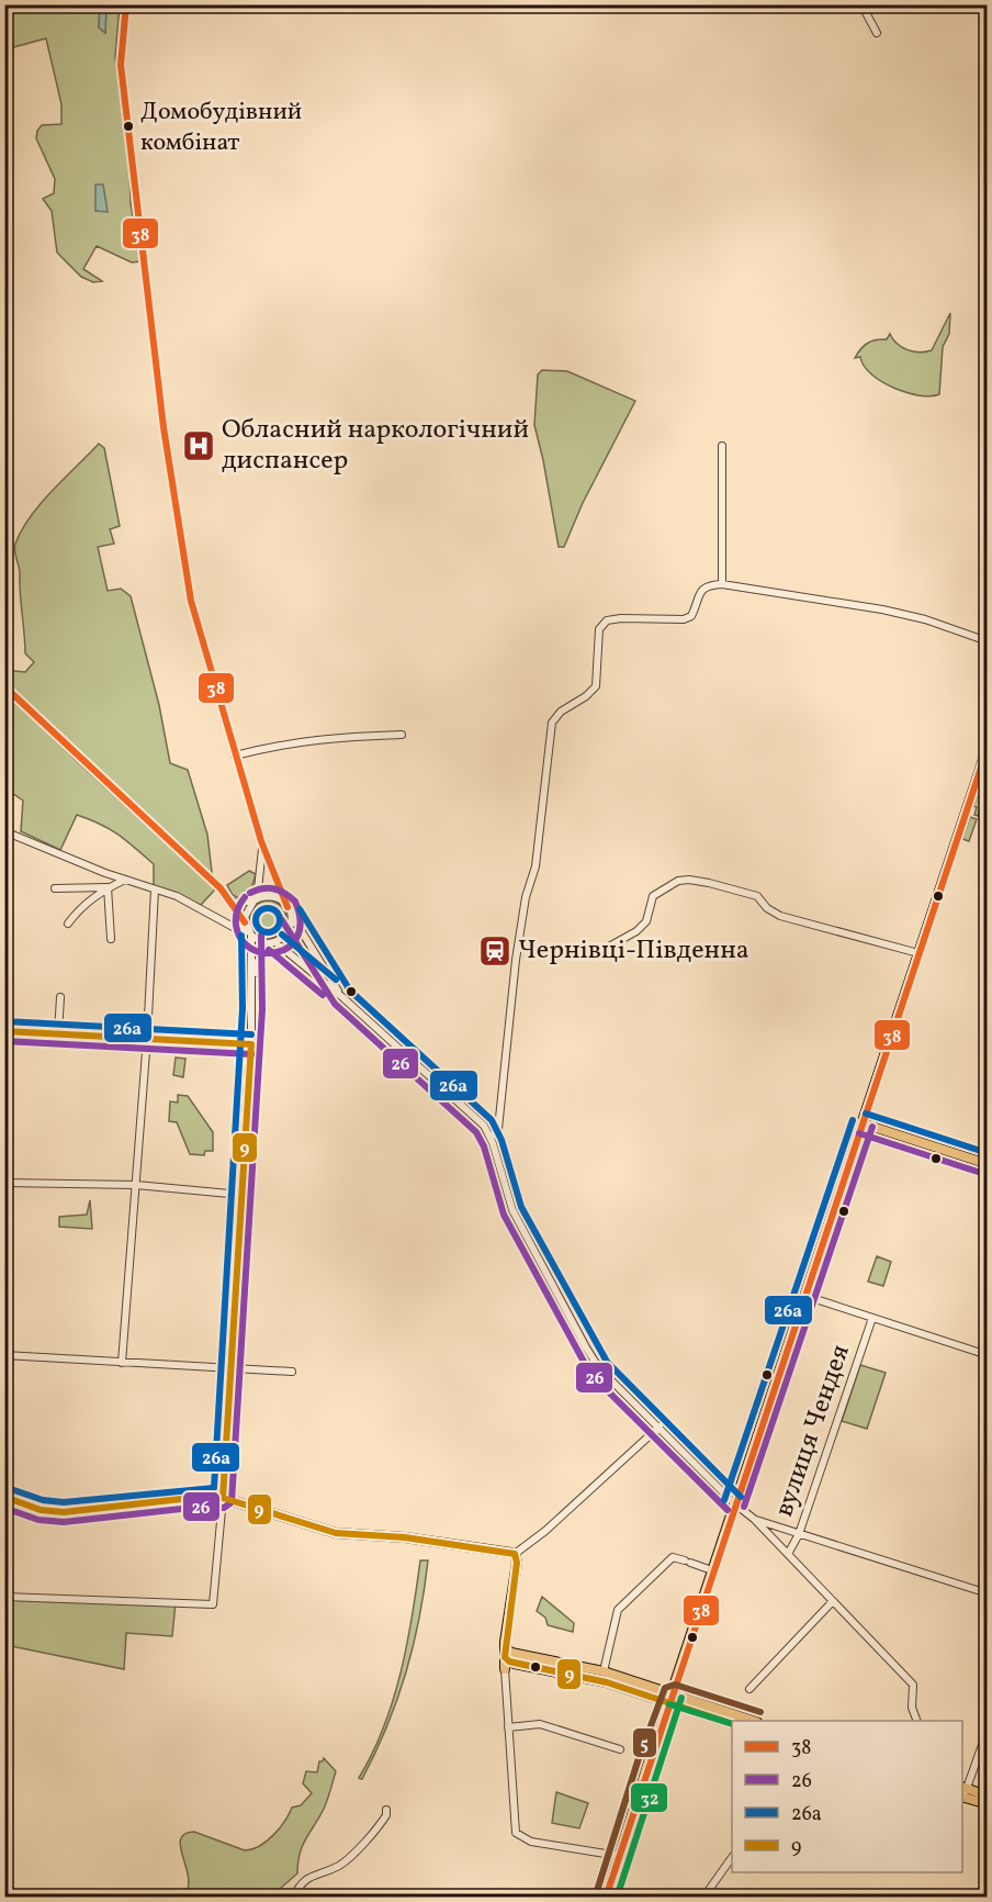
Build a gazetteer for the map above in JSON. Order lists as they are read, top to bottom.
{
  "streets": {
    "street": ["вулиця Чендея"]
  },
  "places": {
    "other": ["Домобудівний комбінат"],
    "hospital": ["Обласний наркологічний диспансер"],
    "station": ["Чернівці-Південна"]
  },
  "lines": [
    "transit line 38",
    "transit line 26",
    "transit line 26а",
    "transit line 9",
    "transit line 5",
    "transit line 32"
  ],
  "legend": [
    "38",
    "26",
    "26а",
    "9"
  ]
}
